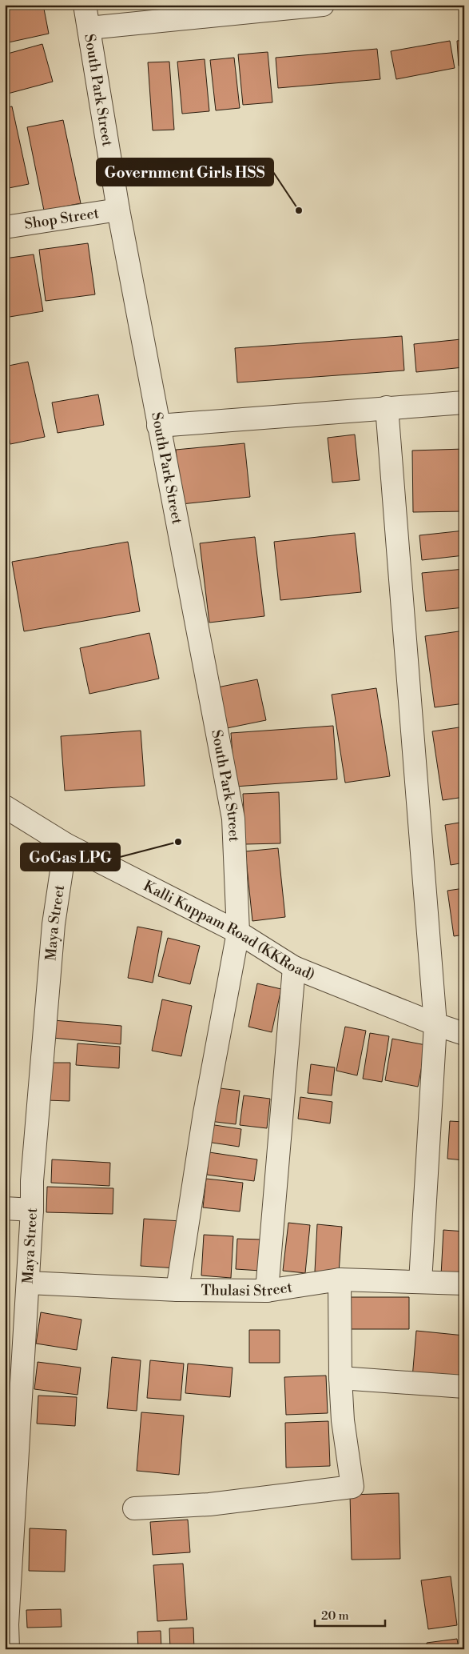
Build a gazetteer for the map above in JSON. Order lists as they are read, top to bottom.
{
  "streets": {
    "street": [
      "South Park Street",
      "Shop Street",
      "Maya Street",
      "Kalli Kuppam Road (KKRoad)",
      "Thulasi Street"
    ]
  },
  "crossings": [
    ["South Park Street", "Shop Street"],
    ["South Park Street", "Kalli Kuppam Road (KKRoad)"],
    ["South Park Street", "Thulasi Street"],
    ["Maya Street", "Kalli Kuppam Road (KKRoad)"],
    ["Maya Street", "Thulasi Street"]
  ],
  "places": ["Government Girls HSS", "GoGas LPG"],
  "scale_bar": "20 m"
}
